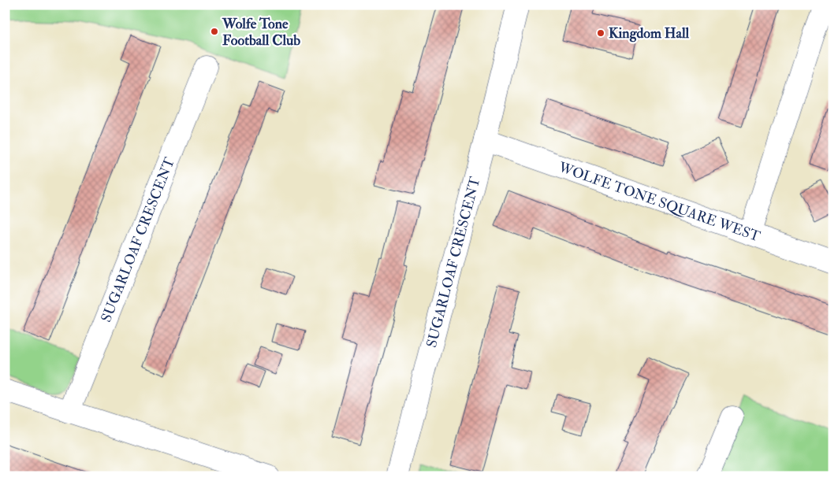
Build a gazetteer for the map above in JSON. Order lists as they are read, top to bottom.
{
  "streets": {
    "street": ["WOLFE TONE SQUARE WEST", "SUGARLOAF CRESCENT"]
  },
  "crossings": [
    ["WOLFE TONE SQUARE WEST", "SUGARLOAF CRESCENT"]
  ],
  "places": ["Wolfe Tone Football Club", "Kingdom Hall"]
}
